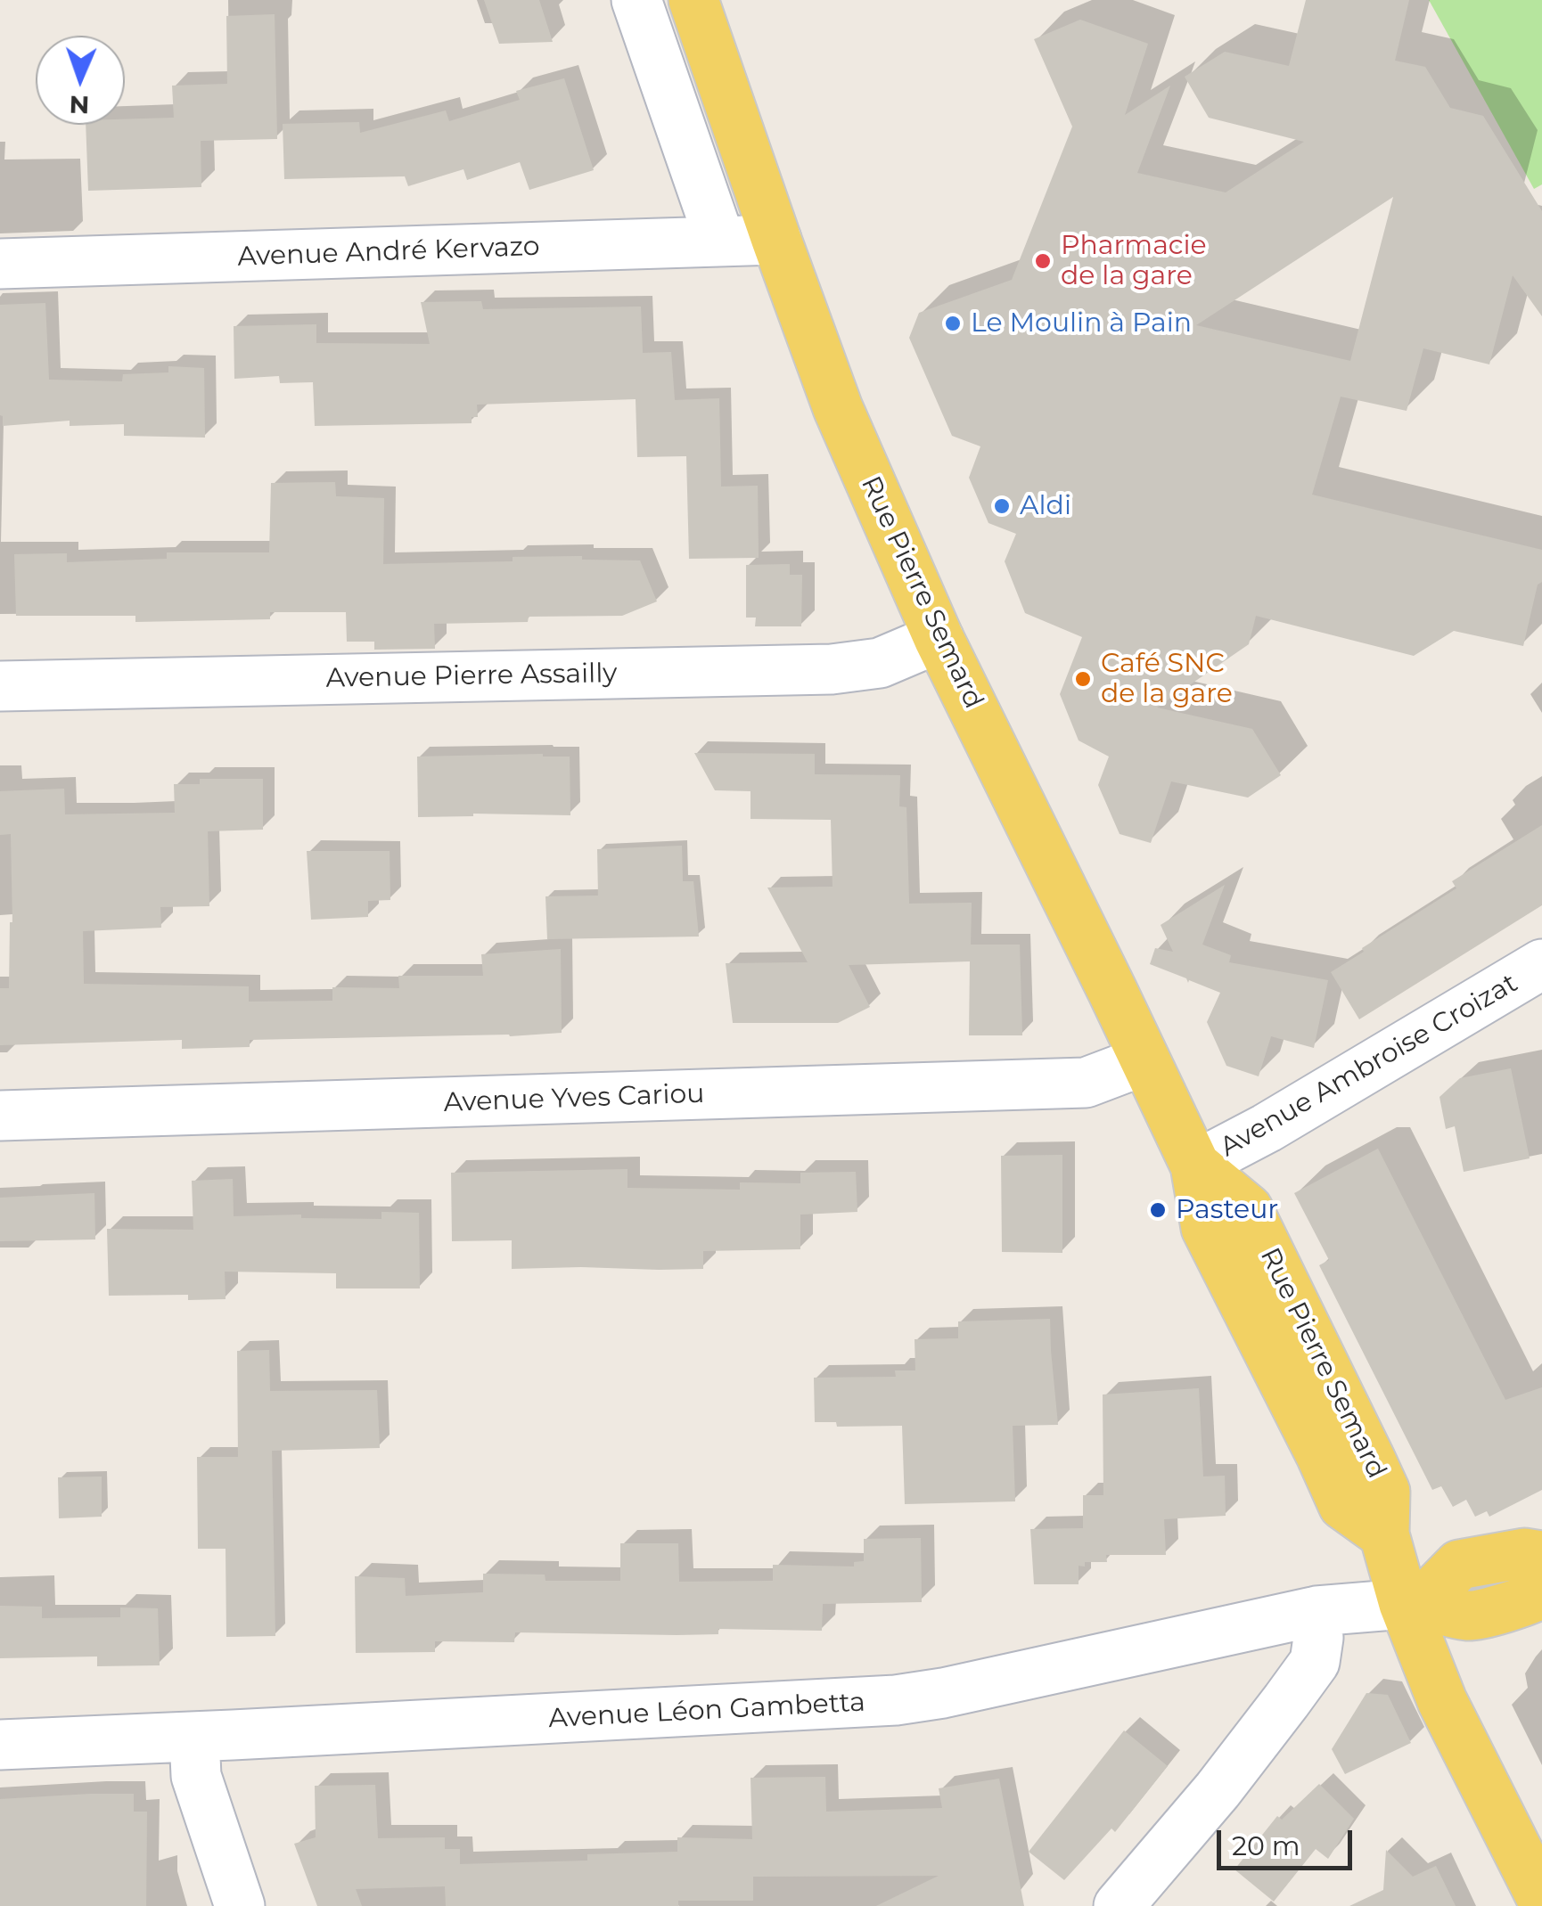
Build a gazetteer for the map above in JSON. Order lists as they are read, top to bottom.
{
  "streets": {
    "main road": ["Rue Pierre Semard"],
    "street": [
      "Avenue André Kervazo",
      "Avenue Pierre Assailly",
      "Avenue Ambroise Croizat",
      "Avenue Yves Cariou",
      "Avenue Léon Gambetta"
    ]
  },
  "crossings": [
    ["Avenue André Kervazo", "Rue Pierre Semard"],
    ["Rue Pierre Semard", "Avenue Pierre Assailly"],
    ["Rue Pierre Semard", "Avenue Ambroise Croizat"],
    ["Rue Pierre Semard", "Avenue Yves Cariou"],
    ["Rue Pierre Semard", "Avenue Léon Gambetta"]
  ],
  "places": [
    "Pharmacie de la gare",
    "Le Moulin à Pain",
    "Aldi",
    "Café SNC de la gare",
    "Pasteur"
  ],
  "scale_bar": "20 m",
  "north": "bottom"
}
